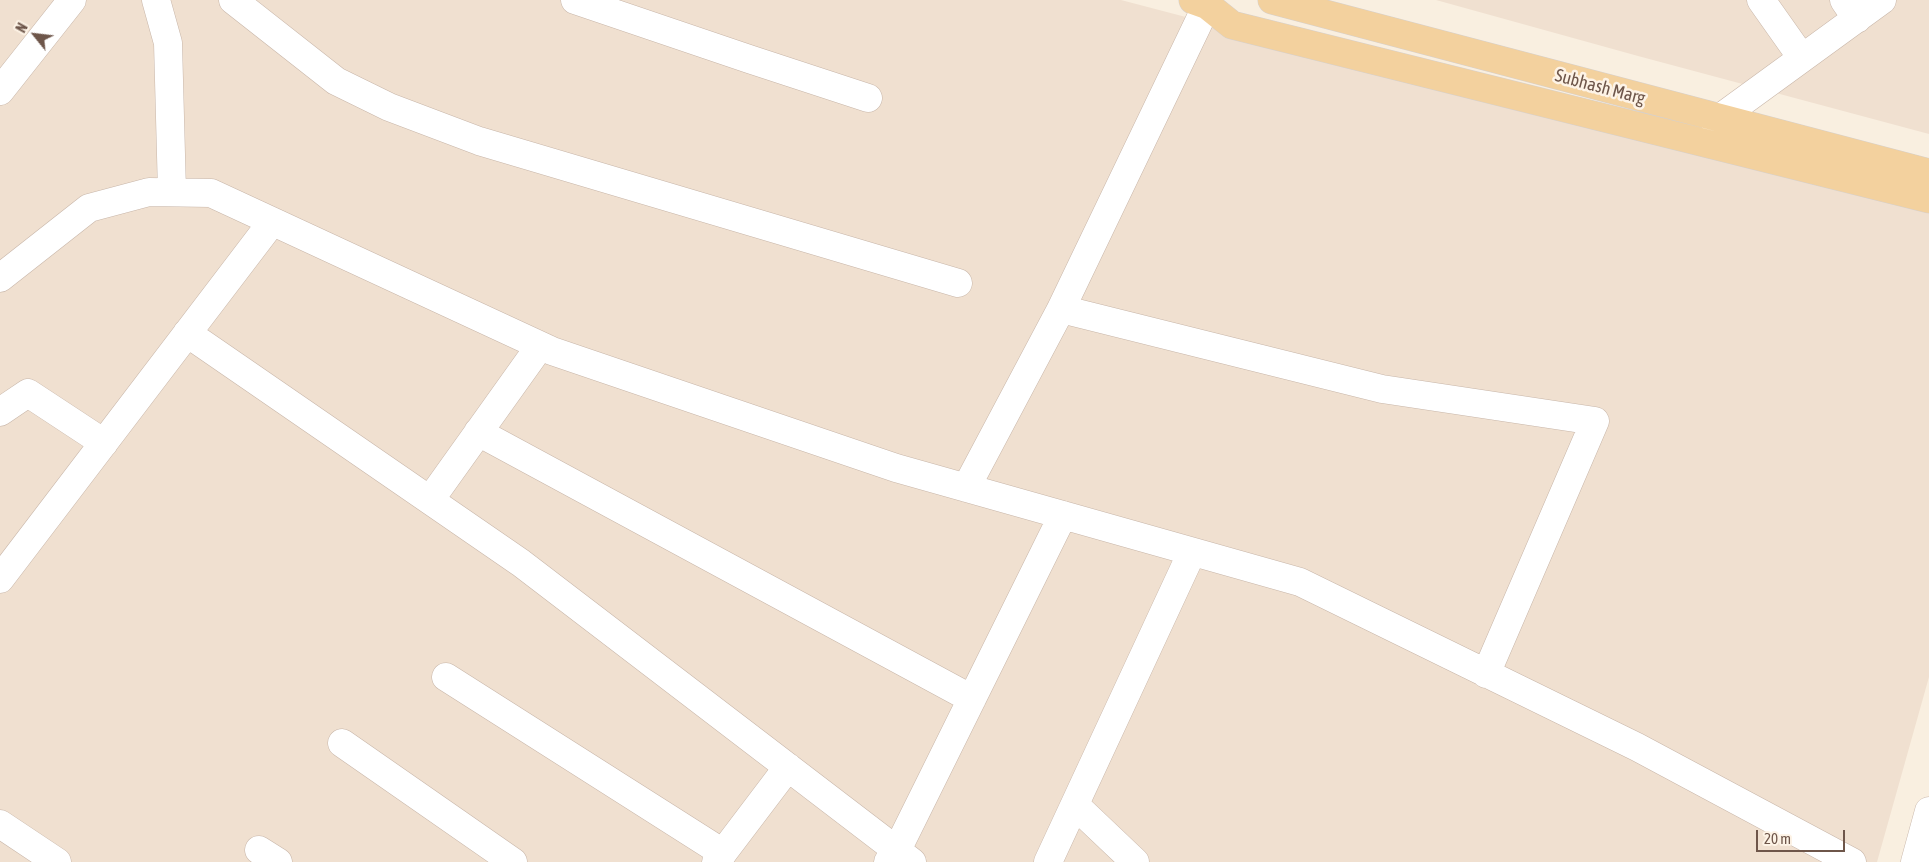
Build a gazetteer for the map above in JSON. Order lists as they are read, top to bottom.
{
  "streets": {
    "main road": ["Subhash Marg"]
  },
  "scale_bar": "20 m",
  "north": "top left"
}
